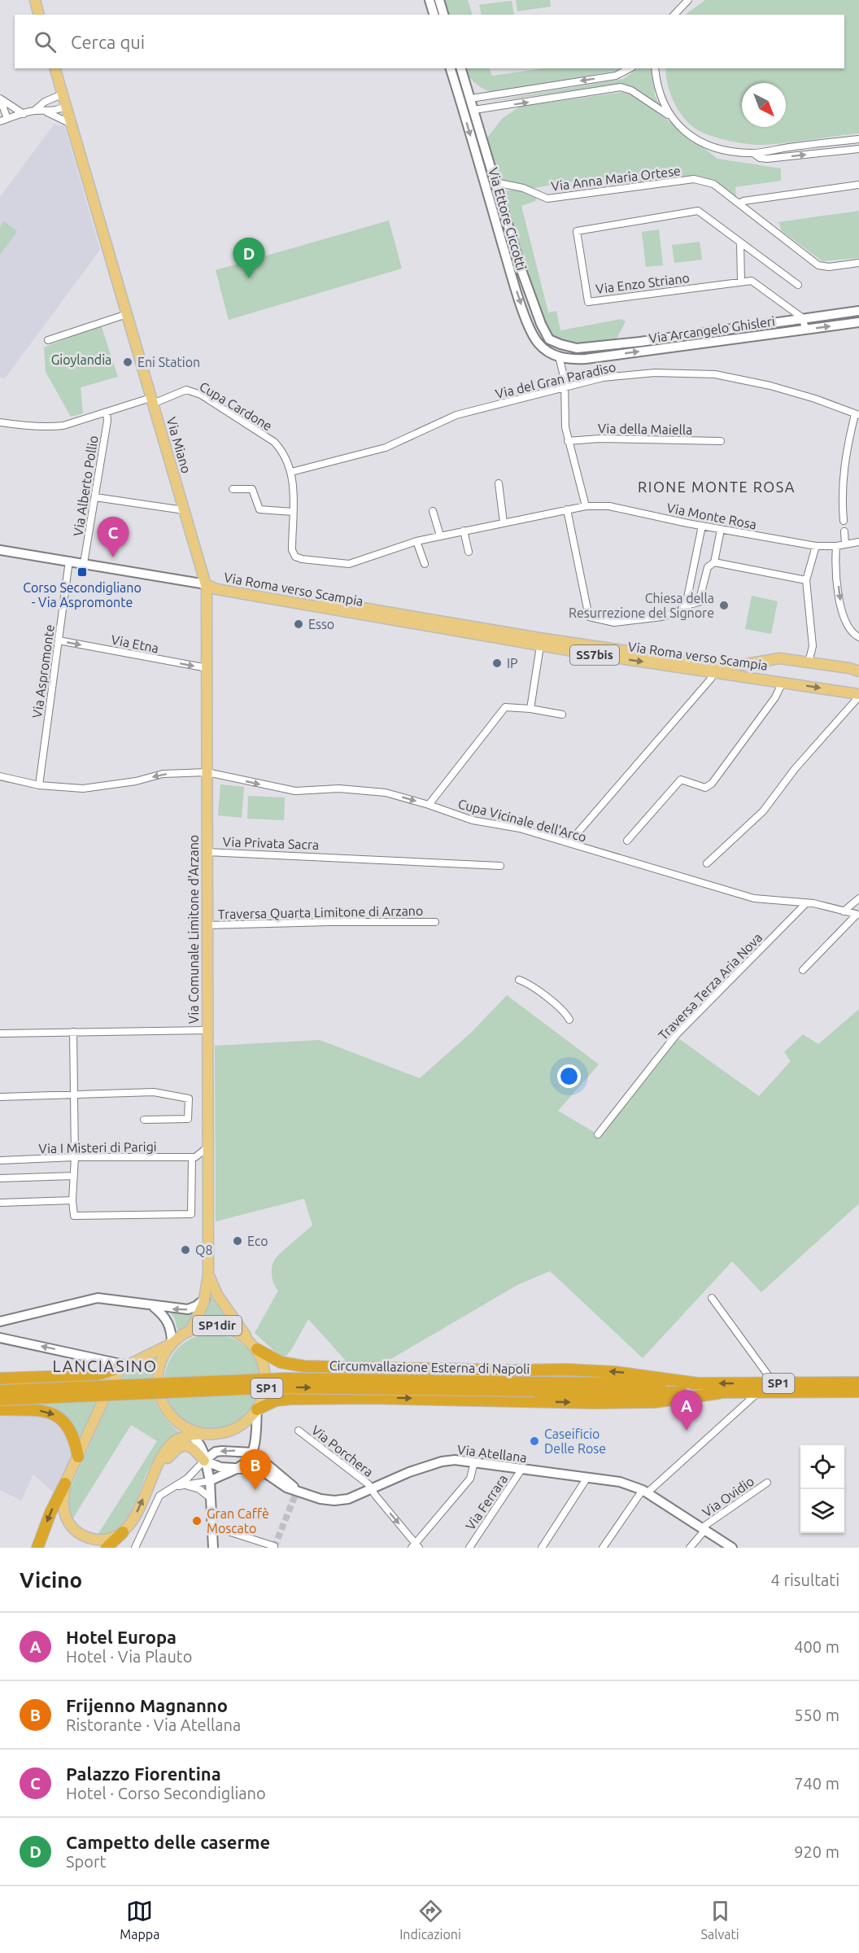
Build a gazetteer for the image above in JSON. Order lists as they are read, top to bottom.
{
  "streets": {
    "highway": ["Circumvallazione Esterna di Napoli", "SP1"],
    "main road": [
      "Via Ettore Ciccotti",
      "Via Arcangelo Ghisleri",
      "Via Miano",
      "Via Roma verso Scampia",
      "SS7bis",
      "Via Comunale Limitone d'Arzano",
      "SP1dir",
      "Via Atellana"
    ],
    "street": [
      "Via Anna Maria Ortese",
      "Via Enzo Striano",
      "Via del Gran Paradiso",
      "Cupa Cardone",
      "Via della Maiella",
      "Via Alberto Pollio",
      "Via Monte Rosa",
      "Via Etna",
      "Via Aspromonte",
      "Cupa Vicinale dell'Arco",
      "Via Privata Sacra",
      "Traversa Quarta Limitone di Arzano",
      "Traversa Terza Aria Nova",
      "Via I Misteri di Parigi",
      "Via Porchera",
      "Via Ovidio",
      "Via Ferrara"
    ]
  },
  "crossings": [
    ["Via Anna Maria Ortese", "Via Ettore Ciccotti"],
    ["Via Ettore Ciccotti", "Via Arcangelo Ghisleri"],
    ["Via Enzo Striano", "Via Arcangelo Ghisleri"],
    ["Via del Gran Paradiso", "Cupa Cardone"],
    ["Via del Gran Paradiso", "Via Monte Rosa"],
    ["Cupa Cardone", "Via Miano"],
    ["Cupa Cardone", "Via Alberto Pollio"],
    ["Cupa Cardone", "Via Monte Rosa"],
    ["Via Miano", "Via Roma verso Scampia"],
    ["Via Miano", "Via Comunale Limitone d'Arzano"],
    ["Via Roma verso Scampia", "Via Comunale Limitone d'Arzano"],
    ["Via Etna", "Via Aspromonte"],
    ["Via Etna", "Via Comunale Limitone d'Arzano"],
    ["Via Aspromonte", "Cupa Vicinale dell'Arco"],
    ["Cupa Vicinale dell'Arco", "Via Comunale Limitone d'Arzano"],
    ["Cupa Vicinale dell'Arco", "Traversa Terza Aria Nova"],
    ["Via Privata Sacra", "Via Comunale Limitone d'Arzano"],
    ["Traversa Quarta Limitone di Arzano", "Via Comunale Limitone d'Arzano"],
    ["Via Comunale Limitone d'Arzano", "SP1dir"],
    ["Via Porchera", "Via Atellana"],
    ["Via Atellana", "Via Ovidio"],
    ["Via Atellana", "Via Ferrara"]
  ],
  "one_way": ["Via Etna"],
  "districts": ["RIONE MONTE ROSA", "LANCIASINO"],
  "parks": ["Gioylandia"],
  "places": {
    "other": [
      "Eni Station",
      "Chiesa della Resurrezione del Signore",
      "Esso",
      "IP",
      "Eco",
      "Q8",
      "Caseificio Delle Rose",
      "Gran Caffè Moscato"
    ],
    "transit": ["Corso Secondigliano - Via Aspromonte"]
  },
  "north": "bottom right",
  "page": {
    "search": "Cerca qui",
    "pins": [
      "D",
      "C",
      "A",
      "B"
    ],
    "heading": ["Vicino", "4 risultati"],
    "list": [
      {
        "mark": "A",
        "name": "Hotel Europa",
        "note": "Hotel · Via Plauto",
        "value": "400 m"
      },
      {
        "mark": "B",
        "name": "Frijenno Magnanno",
        "note": "Ristorante · Via Atellana",
        "value": "550 m"
      },
      {
        "mark": "C",
        "name": "Palazzo Fiorentina",
        "note": "Hotel · Corso Secondigliano",
        "value": "740 m"
      },
      {
        "mark": "D",
        "name": "Campetto delle caserme",
        "note": "Sport",
        "value": "920 m"
      }
    ],
    "nav": ["Mappa", "Indicazioni", "Salvati"]
  }
}
